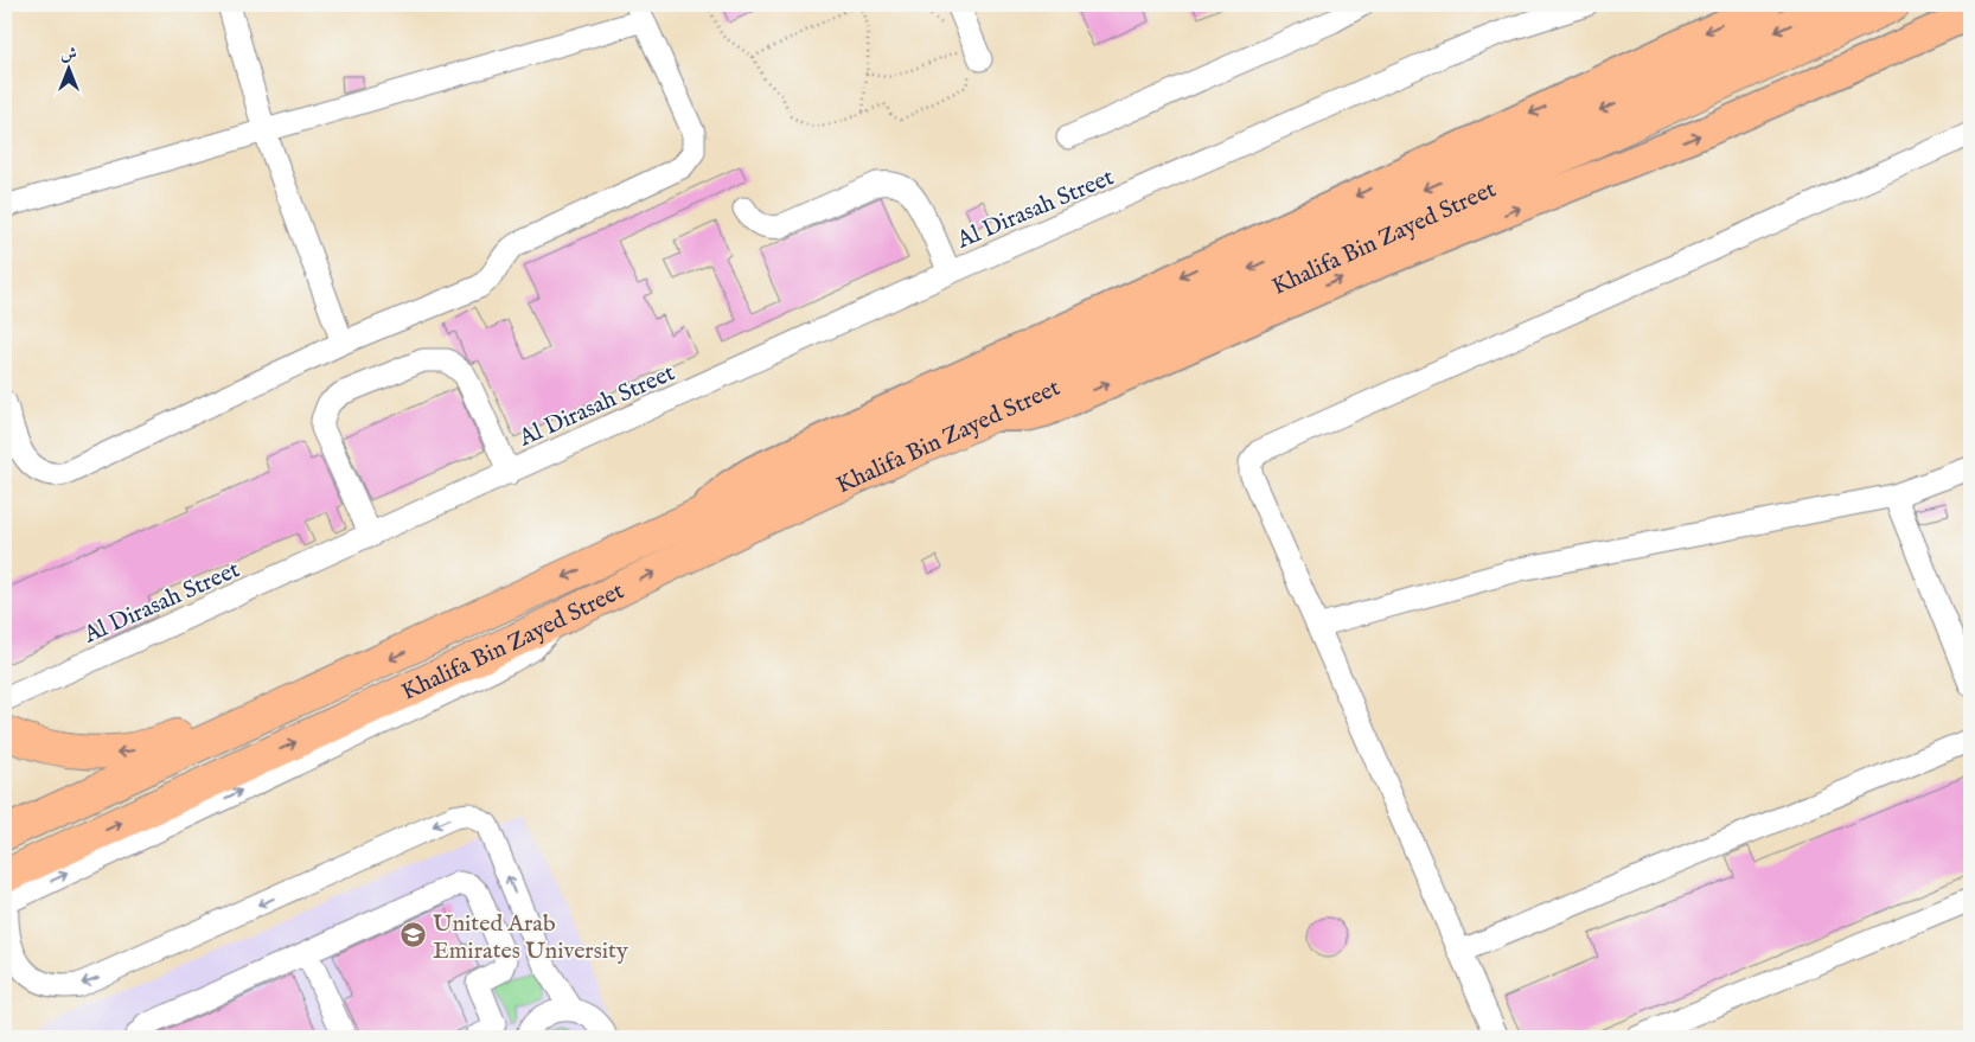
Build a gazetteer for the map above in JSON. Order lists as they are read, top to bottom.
{
  "streets": {
    "highway": ["Khalifa Bin Zayed Street"],
    "street": ["Al Dirasah Street"]
  },
  "places": {
    "school or university": ["United Arab Emirates University"]
  },
  "north": "top"
}
